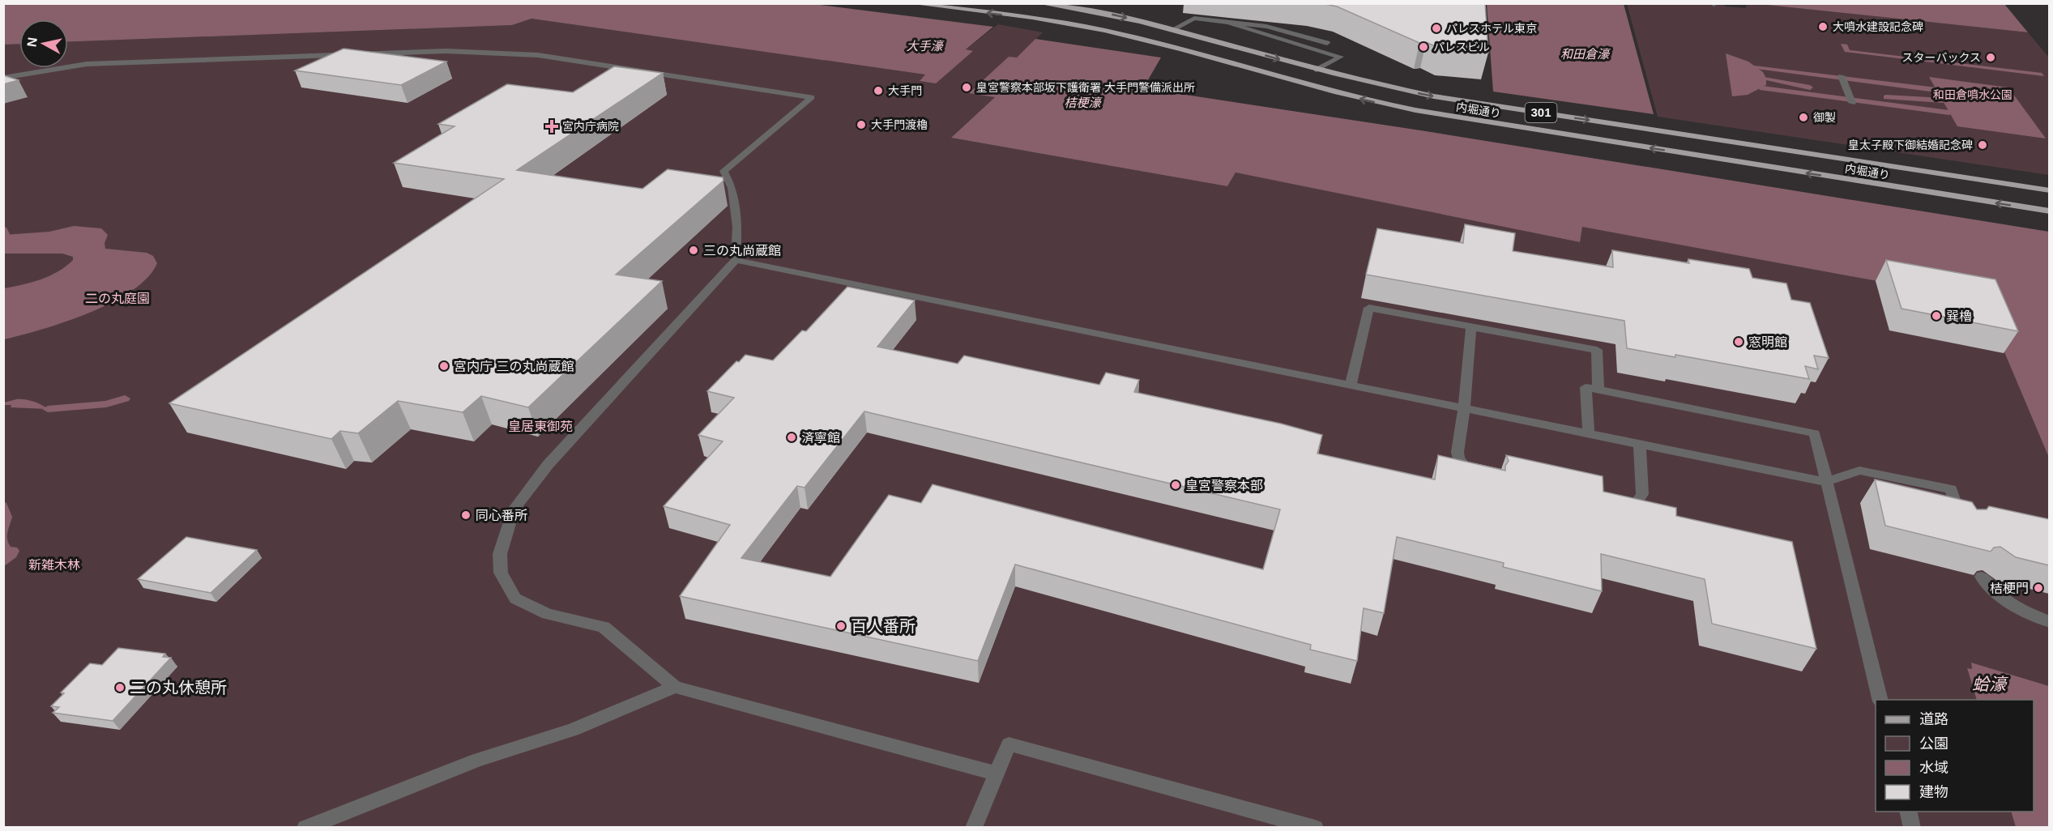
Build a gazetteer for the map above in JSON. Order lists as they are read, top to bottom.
{
  "streets": {
    "main road": ["内堀通り", "301"]
  },
  "water": [
    "大手濠",
    "和田倉濠",
    "桔梗濠",
    "蛤濠"
  ],
  "parks": [
    "和田倉噴水公園",
    "二の丸庭園",
    "皇居東御苑",
    "新雑木林"
  ],
  "places": {
    "other": [
      "大噴水建設記念碑",
      "パレスホテル東京",
      "パレスビル",
      "スターバックス",
      "皇宮警察本部坂下護衛署 大手門警備派出所",
      "大手門",
      "御製",
      "大手門渡櫓",
      "皇太子殿下御結婚記念碑",
      "三の丸尚蔵館",
      "巽櫓",
      "窓明館",
      "宮内庁 三の丸尚蔵館",
      "済寧館",
      "皇宮警察本部",
      "同心番所",
      "桔梗門",
      "百人番所",
      "二の丸休憩所"
    ],
    "health": ["宮内庁病院"]
  },
  "legend": [
    "道路",
    "公園",
    "水域",
    "建物"
  ],
  "north": "left"
}
